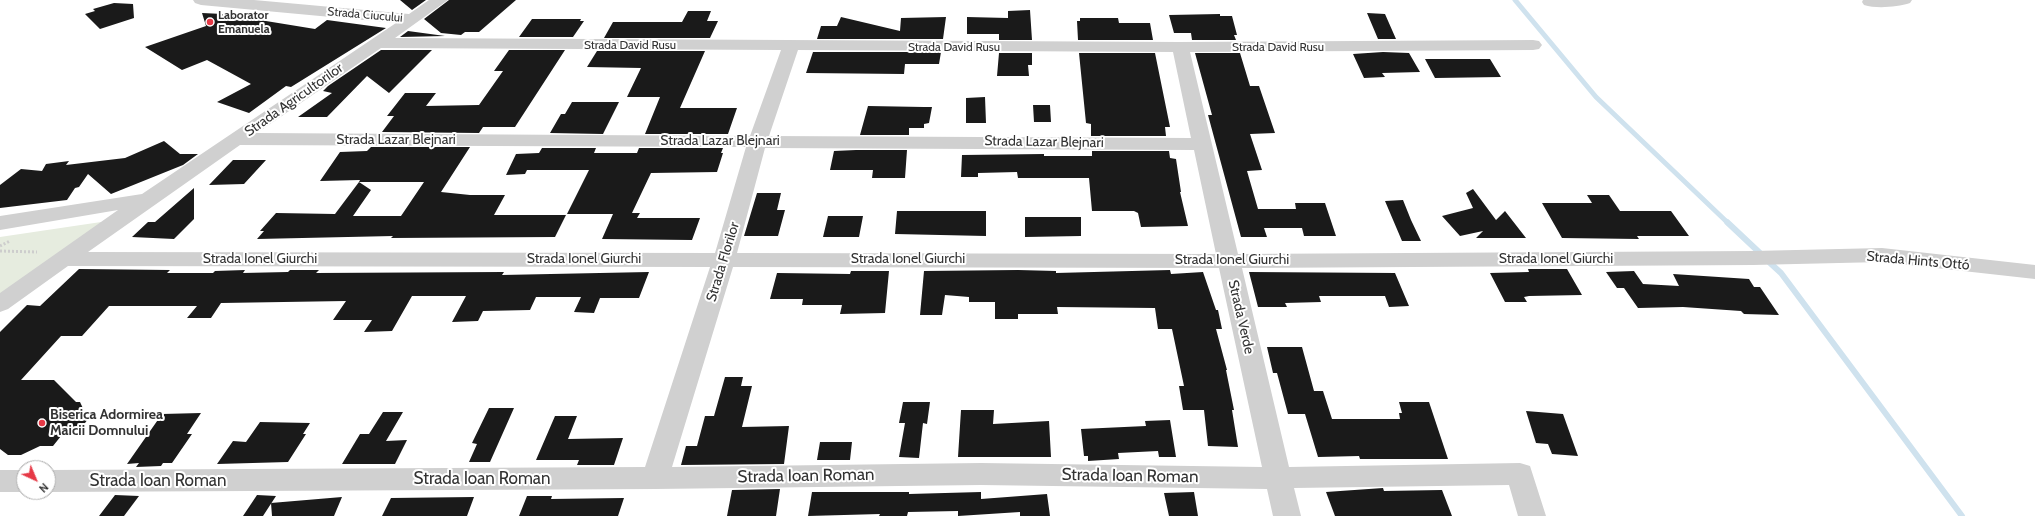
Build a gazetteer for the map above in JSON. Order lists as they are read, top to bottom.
{
  "streets": {
    "street": [
      "Strada Ciucului",
      "Strada David Rusu",
      "Strada Agricultorilor",
      "Strada Lazar Blejnari",
      "Strada Ionel Giurchi",
      "Strada Hints Ottó",
      "Strada Florilor",
      "Strada Verde",
      "Strada Ioan Roman"
    ]
  },
  "crossings": [
    ["Strada Ciucului", "Strada Agricultorilor"],
    ["Strada David Rusu", "Strada Agricultorilor"],
    ["Strada David Rusu", "Strada Florilor"],
    ["Strada David Rusu", "Strada Verde"],
    ["Strada Agricultorilor", "Strada Lazar Blejnari"],
    ["Strada Agricultorilor", "Strada Ionel Giurchi"],
    ["Strada Lazar Blejnari", "Strada Florilor"],
    ["Strada Lazar Blejnari", "Strada Verde"],
    ["Strada Ionel Giurchi", "Strada Hints Ottó"],
    ["Strada Ionel Giurchi", "Strada Florilor"],
    ["Strada Ionel Giurchi", "Strada Verde"],
    ["Strada Florilor", "Strada Ioan Roman"],
    ["Strada Verde", "Strada Ioan Roman"]
  ],
  "places": ["Laborator Emanuela", "Biserica Adormirea Maicii Domnului"],
  "north": "bottom right"
}
